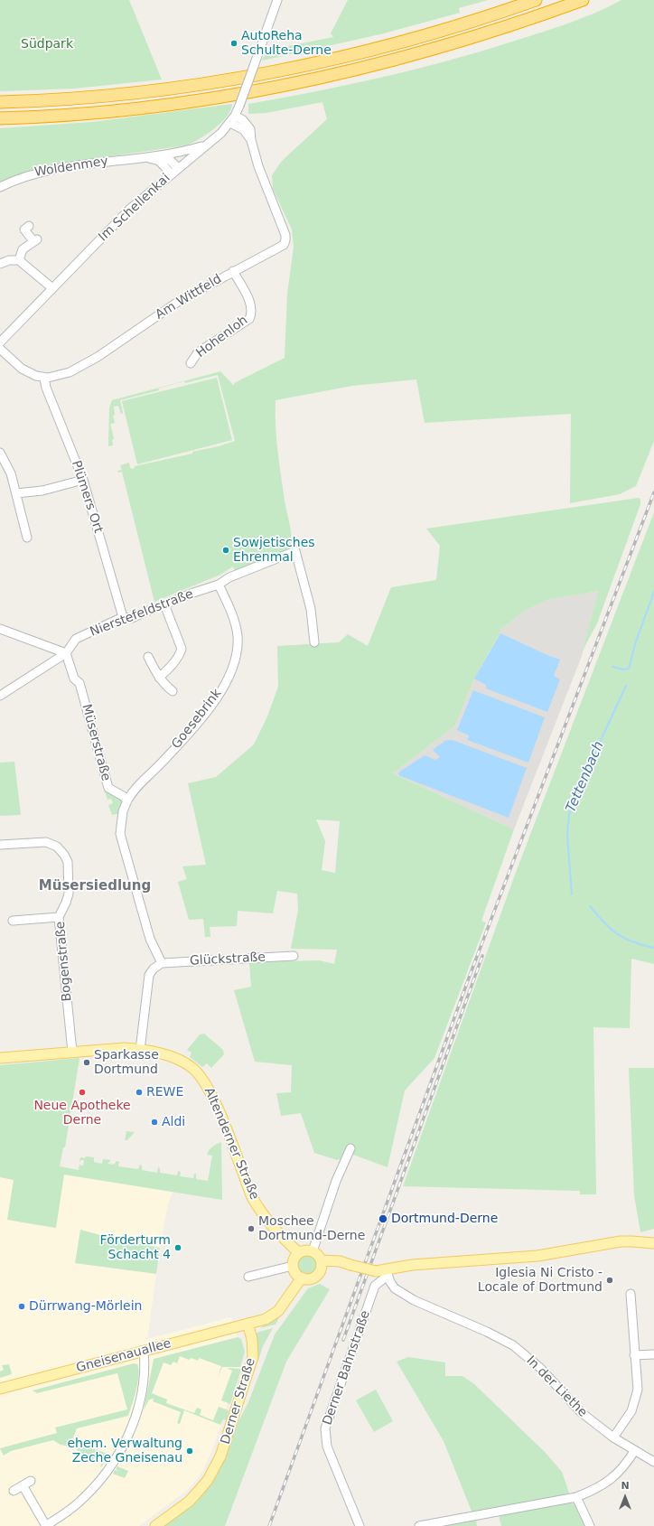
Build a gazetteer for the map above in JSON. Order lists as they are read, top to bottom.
{
  "streets": {
    "main road": ["Altenderner Straße", "Gneisenauallee", "Derner Straße"],
    "street": [
      "Woldenmey",
      "Im Schellenkai",
      "Am Wittfeld",
      "Hohenloh",
      "Plümers Ort",
      "Nierstefeldstraße",
      "Goesebrink",
      "Müserstraße",
      "Glückstraße",
      "Bogenstraße",
      "Derner Bahnstraße",
      "In der Liethe"
    ]
  },
  "crossings": [
    ["Woldenmey", "Im Schellenkai"],
    ["Im Schellenkai", "Am Wittfeld"],
    ["Am Wittfeld", "Hohenloh"],
    ["Am Wittfeld", "Plümers Ort"],
    ["Plümers Ort", "Nierstefeldstraße"],
    ["Nierstefeldstraße", "Goesebrink"],
    ["Nierstefeldstraße", "Müserstraße"],
    ["Goesebrink", "Müserstraße"],
    ["Bogenstraße", "Altenderner Straße"],
    ["Gneisenauallee", "Derner Straße"],
    ["Derner Bahnstraße", "In der Liethe"]
  ],
  "districts": ["Müsersiedlung"],
  "water": ["Tettenbach"],
  "parks": ["Südpark"],
  "places": [
    "AutoReha Schulte-Derne",
    "Sowjetisches Ehrenmal",
    "Sparkasse Dortmund",
    "Neue Apotheke Derne",
    "REWE",
    "Aldi",
    "Dortmund-Derne",
    "Moschee Dortmund-Derne",
    "Förderturm Schacht 4",
    "Iglesia Ni Cristo - Locale of Dortmund",
    "Dürrwang-Mörlein",
    "ehem. Verwaltung Zeche Gneisenau"
  ],
  "north": "top"
}
